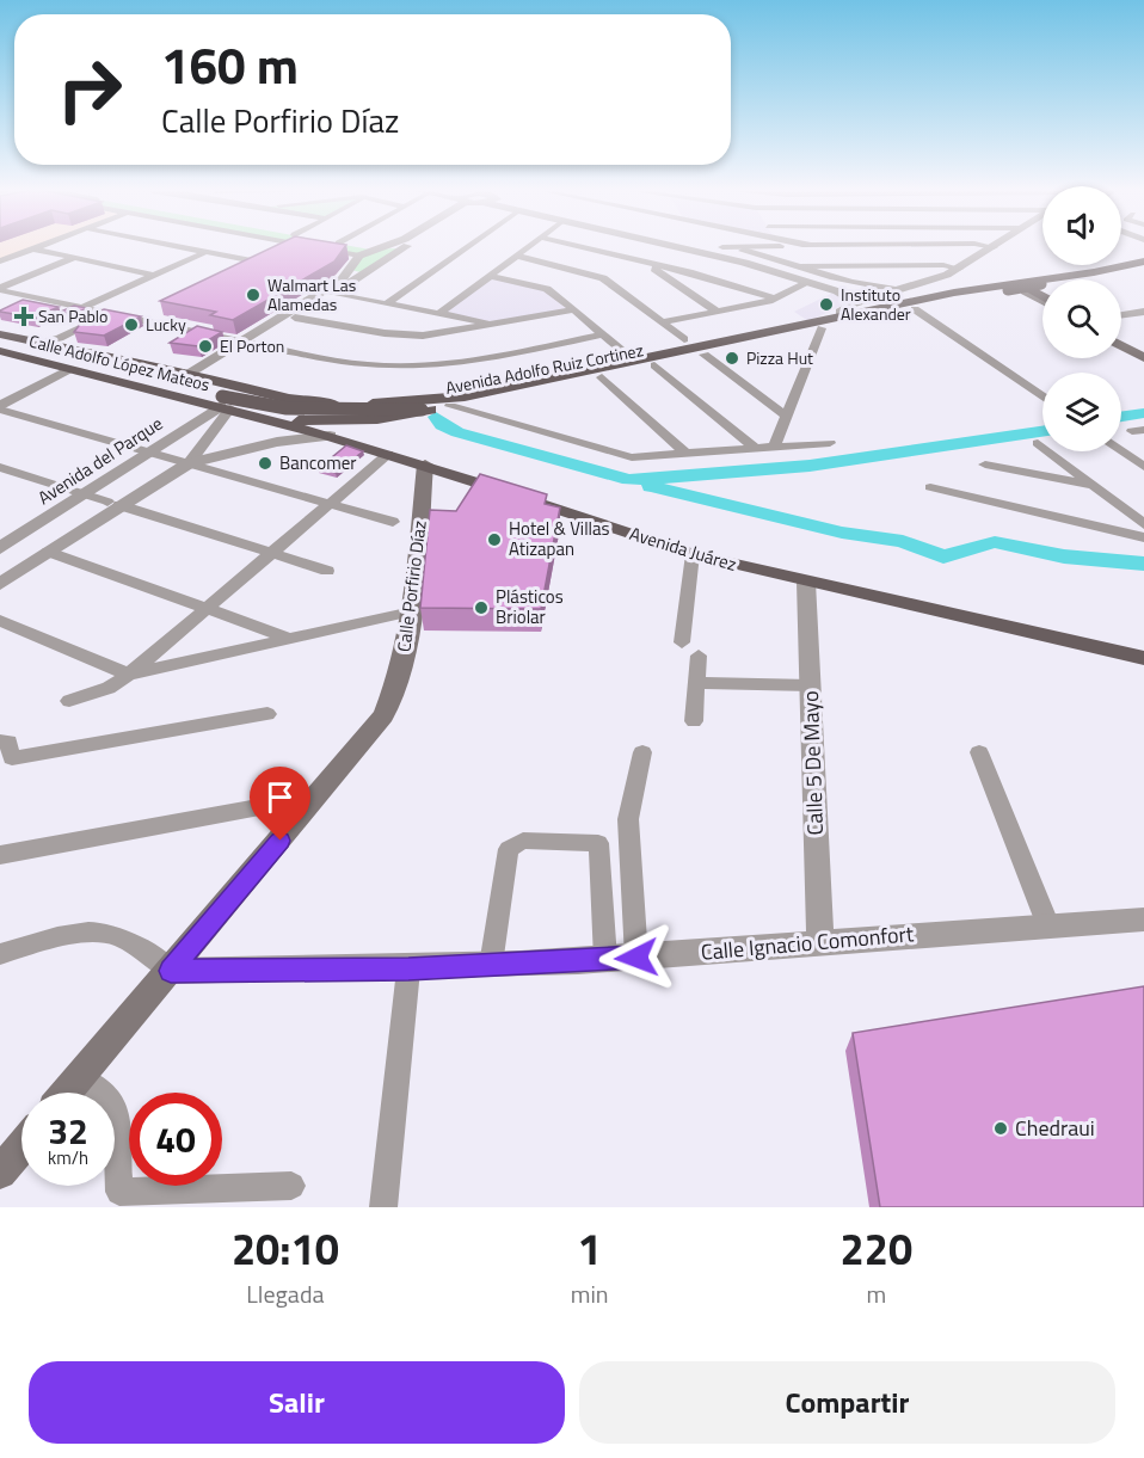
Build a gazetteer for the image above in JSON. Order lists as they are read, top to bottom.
{
  "streets": {
    "main road": [
      "Calle Adolfo López Mateos",
      "Avenida Adolfo Ruiz Cortinez",
      "Avenida Juárez",
      "Calle Porfirio Díaz"
    ],
    "street": ["Avenida del Parque", "Calle 5 De Mayo", "Calle Ignacio Comonfort"]
  },
  "crossings": [
    ["Calle Adolfo López Mateos", "Avenida Adolfo Ruiz Cortinez"],
    ["Calle Adolfo López Mateos", "Avenida del Parque"],
    ["Calle Adolfo López Mateos", "Avenida Juárez"],
    ["Avenida del Parque", "Avenida Juárez"],
    ["Avenida Juárez", "Calle Porfirio Díaz"],
    ["Avenida Juárez", "Calle 5 De Mayo"],
    ["Calle Porfirio Díaz", "Calle Ignacio Comonfort"],
    ["Calle 5 De Mayo", "Calle Ignacio Comonfort"]
  ],
  "places": {
    "other": [
      "Walmart Las Alamedas",
      "Instituto Alexander",
      "Lucky",
      "El Porton",
      "Pizza Hut",
      "Bancomer",
      "Hotel & Villas Atizapan",
      "Plásticos Briolar",
      "Chedraui"
    ],
    "health": ["San Pablo"]
  },
  "page": {
    "turn": ["160 m", "Calle Porfirio Díaz"],
    "speed": "32 km/h",
    "limit": "40",
    "eta": [
      "20:10",
      "Llegada",
      "1",
      "min",
      "220",
      "m"
    ],
    "buttons": ["Salir", "Compartir"]
  }
}
